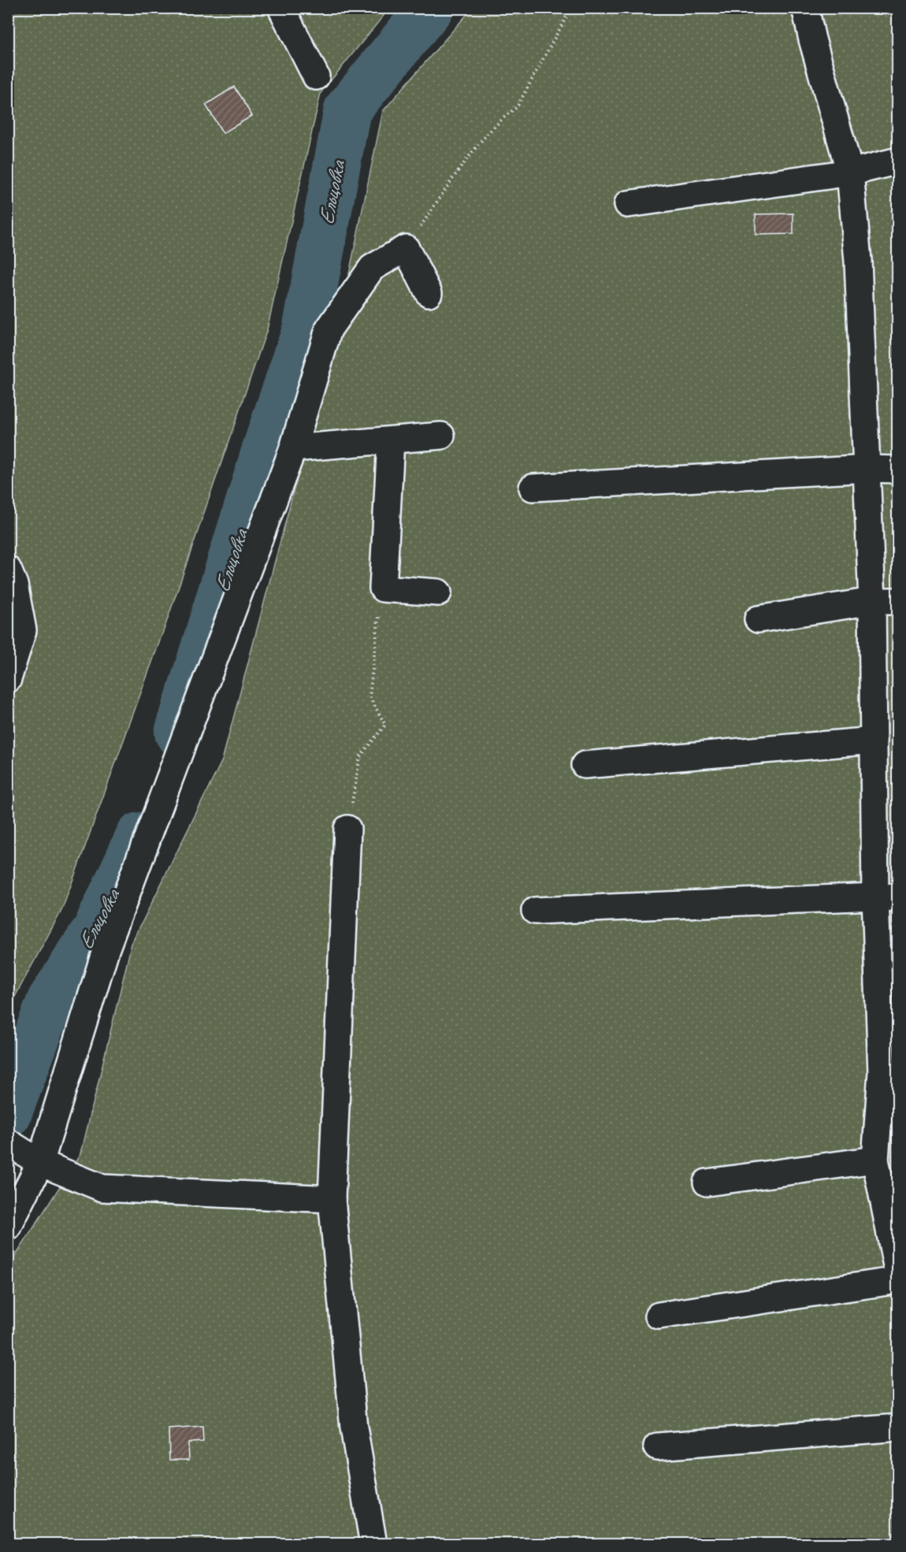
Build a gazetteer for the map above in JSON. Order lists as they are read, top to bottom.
{
  "water": ["Ельцовка"]
}
